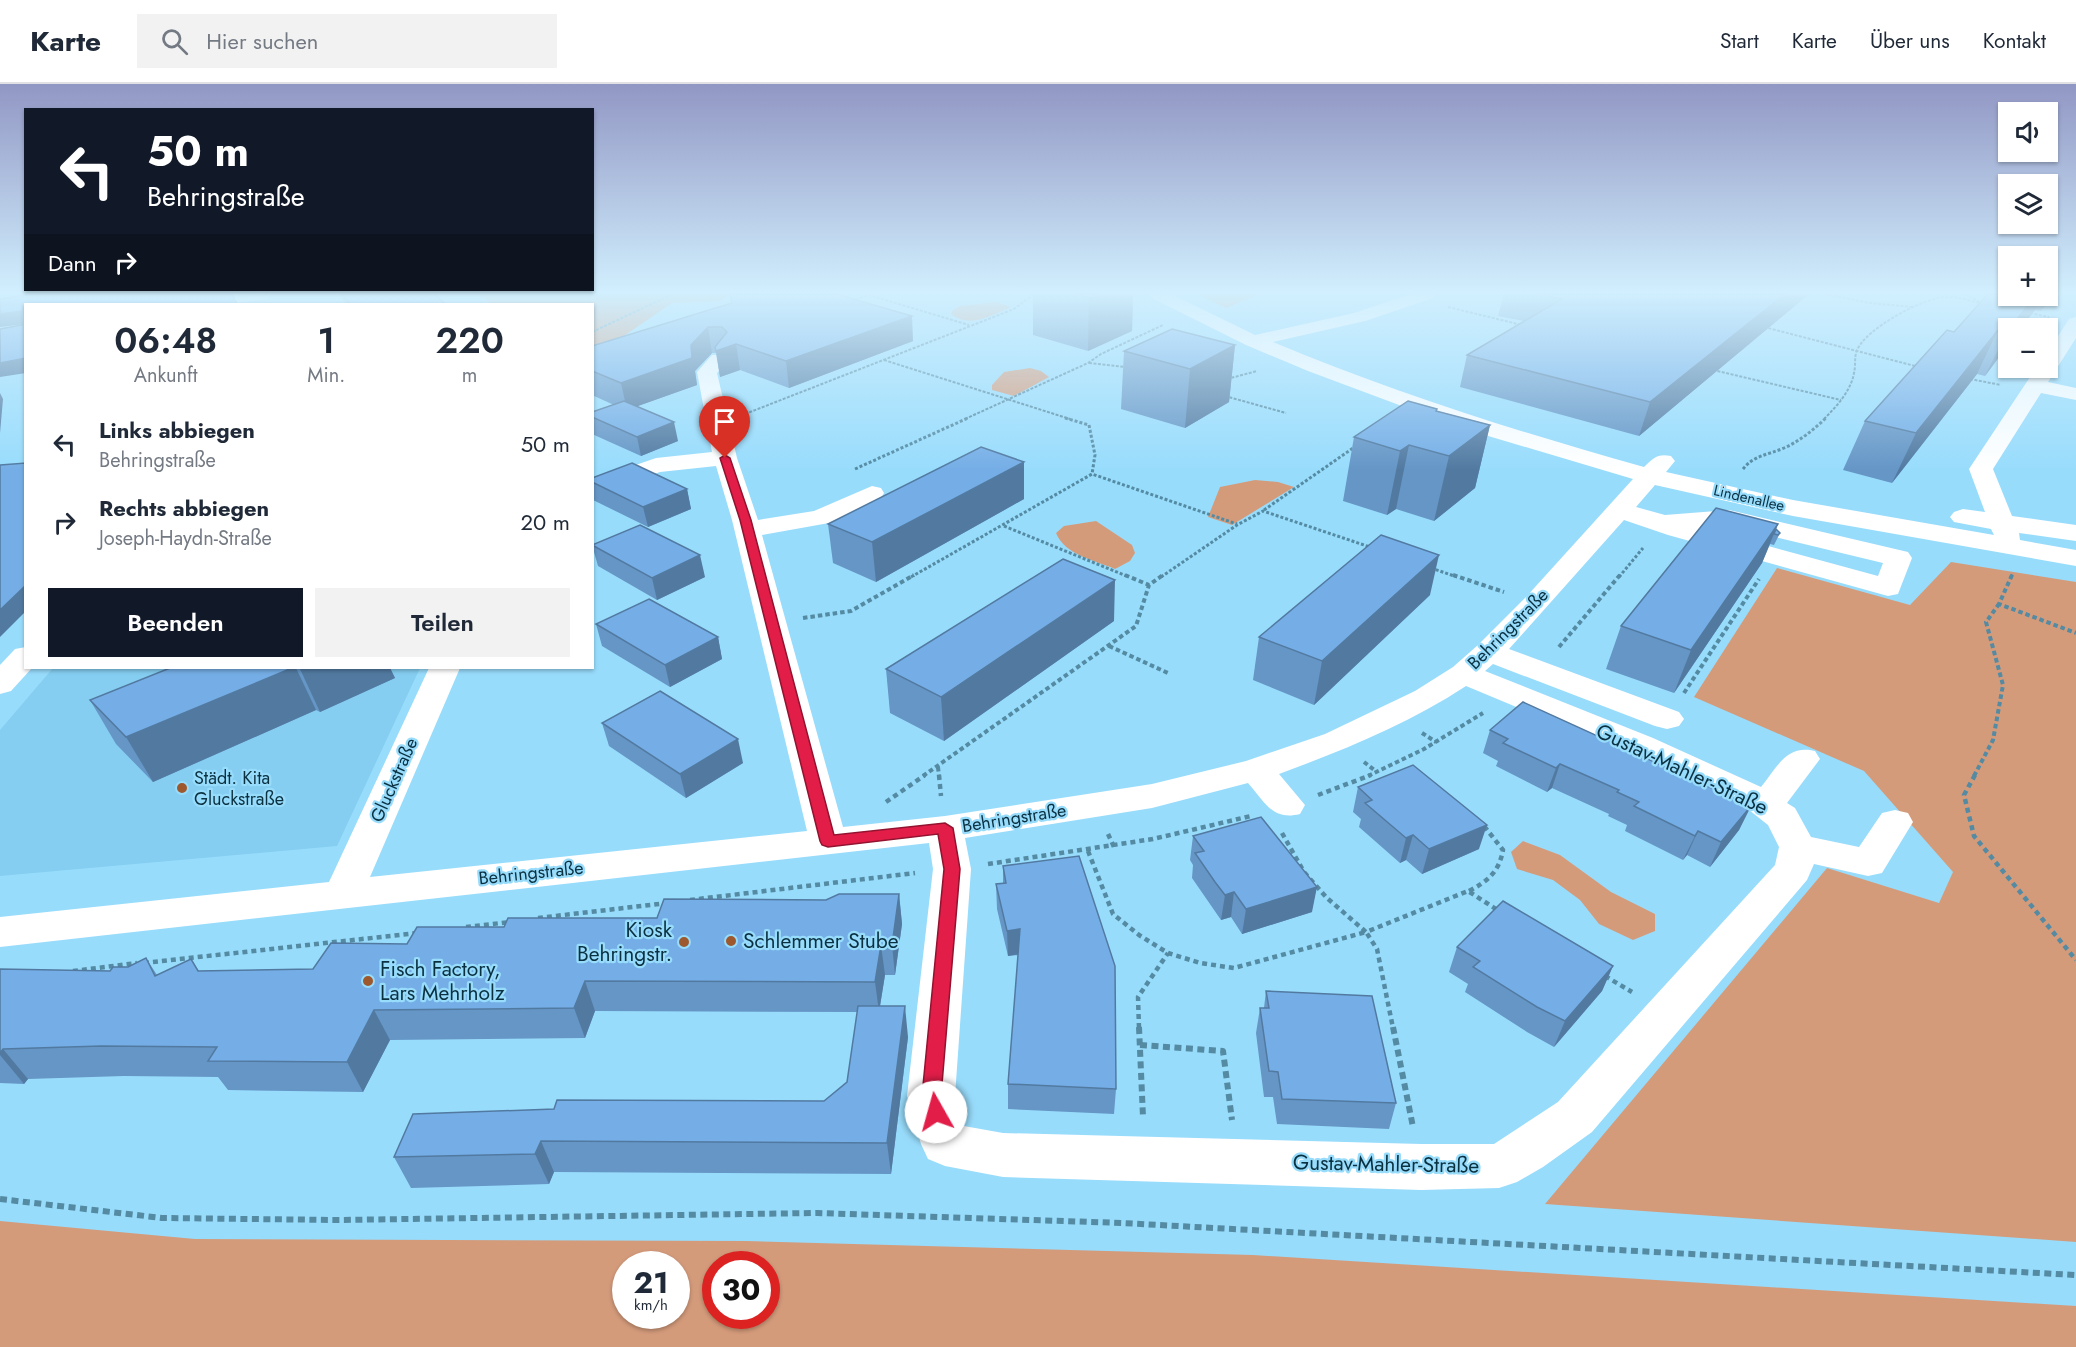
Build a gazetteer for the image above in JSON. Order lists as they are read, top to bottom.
{
  "streets": {
    "street": [
      "Lindenallee",
      "Behringstraße",
      "Gustav-Mahler-Straße",
      "Gluckstraße"
    ]
  },
  "crossings": [
    ["Lindenallee", "Behringstraße"],
    ["Behringstraße", "Gustav-Mahler-Straße"],
    ["Behringstraße", "Gluckstraße"]
  ],
  "places": [
    "Städt. Kita Gluckstraße",
    "Schlemmer Stube",
    "Kiosk Behringstr.",
    "Fisch Factory, Lars Mehrholz"
  ],
  "page": {
    "header": "Karte",
    "search": "Hier suchen",
    "nav": [
      "Start",
      "Karte",
      "Über uns",
      "Kontakt"
    ],
    "map_buttons": ["+", "−"],
    "turn": ["50 m", "Behringstraße"],
    "then": "Dann",
    "eta": [
      "06:48",
      "Ankunft",
      "1",
      "Min.",
      "220",
      "m"
    ],
    "list": [
      {
        "name": "Links abbiegen",
        "note": "Behringstraße",
        "value": "50 m"
      },
      {
        "name": "Rechts abbiegen",
        "note": "Joseph-Haydn-Straße",
        "value": "20 m"
      }
    ],
    "buttons": ["Beenden", "Teilen"],
    "speed": "21 km/h",
    "limit": "30"
  }
}
